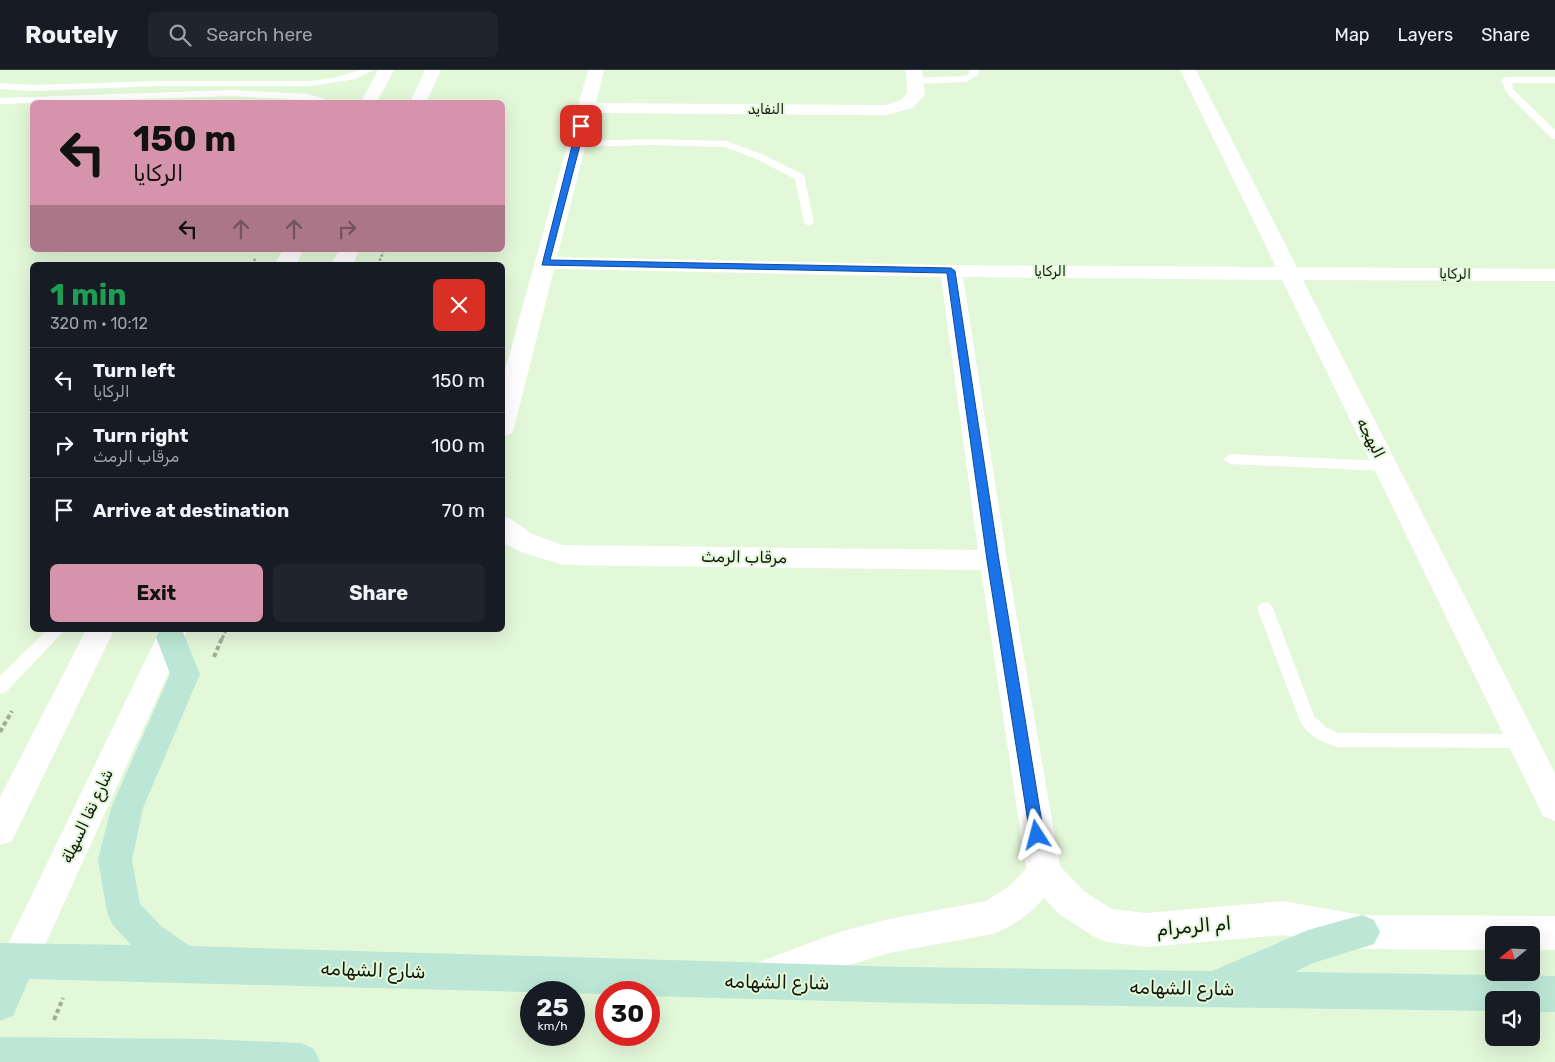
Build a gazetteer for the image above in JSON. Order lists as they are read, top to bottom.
{
  "streets": {
    "main road": ["شارع نقا السهلة", "شارع الشهامه"],
    "street": [
      "النفايد",
      "الركايا",
      "البهجه",
      "مرقاب الرمث",
      "ام الرمرام"
    ]
  },
  "crossings": [
    ["الركايا", "البهجه"],
    ["شارع نقا السهلة", "شارع الشهامه"]
  ],
  "north": "left",
  "page": {
    "header": "Routely",
    "search": "Search here",
    "nav": ["Map", "Layers", "Share"],
    "turn": ["150 m", "الركايا"],
    "heading": ["1 min", "320 m · 10:12"],
    "list": [
      {
        "name": "Turn left",
        "note": "الركايا",
        "value": "150 m"
      },
      {
        "name": "Turn right",
        "note": "مرقاب الرمث",
        "value": "100 m"
      },
      {
        "name": "Arrive at destination",
        "value": "70 m"
      }
    ],
    "buttons": ["Exit", "Share"],
    "speed": "25 km/h",
    "limit": "30"
  }
}
